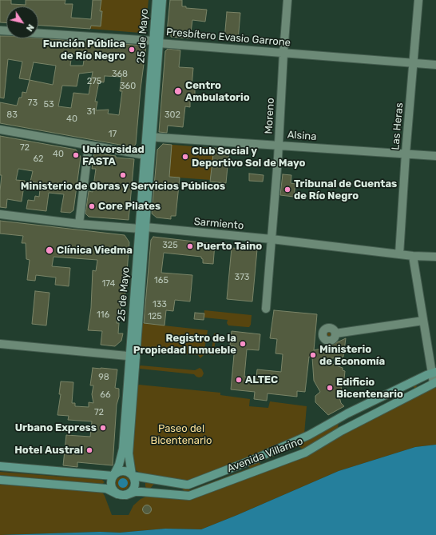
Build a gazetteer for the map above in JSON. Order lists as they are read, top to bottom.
{
  "streets": {
    "main road": ["25 de Mayo", "Avenida Villarino"],
    "street": [
      "Presbítero Evasio Garrone",
      "Moreno",
      "Las Heras",
      "Alsina",
      "Sarmiento"
    ]
  },
  "crossings": [
    ["25 de Mayo", "Presbítero Evasio Garrone"],
    ["25 de Mayo", "Alsina"],
    ["25 de Mayo", "Sarmiento"],
    ["25 de Mayo", "Avenida Villarino"],
    ["Presbítero Evasio Garrone", "Moreno"],
    ["Presbítero Evasio Garrone", "Las Heras"],
    ["Moreno", "Alsina"],
    ["Moreno", "Sarmiento"],
    ["Las Heras", "Alsina"],
    ["Las Heras", "Sarmiento"]
  ],
  "parks": ["Paseo del Bicentenario"],
  "places": [
    "Función Pública de Río Negro",
    "Centro Ambulatorio",
    "Universidad FASTA",
    "Club Social y Deportivo Sol de Mayo",
    "Ministerio de Obras y Servicios Públicos",
    "Tribunal de Cuentas de Río Negro",
    "Core Pilates",
    "Puerto Taino",
    "Clínica Viedma",
    "Registro de la Propiedad Inmueble",
    "Ministerio de Economía",
    "ALTEC",
    "Edificio Bicentenario",
    "Urbano Express",
    "Hotel Austral"
  ],
  "house_numbers": [
    "368",
    "275",
    "360",
    "73",
    "53",
    "31",
    "83",
    "302",
    "40",
    "17",
    "72",
    "40",
    "62",
    "325",
    "373",
    "165",
    "174",
    "133",
    "116",
    "125",
    "98",
    "66",
    "72"
  ],
  "north": "bottom right"
}
